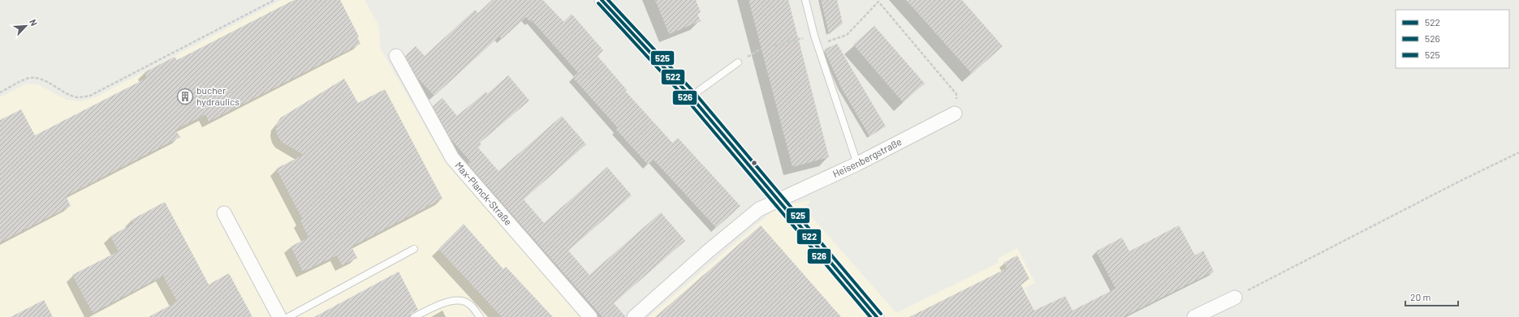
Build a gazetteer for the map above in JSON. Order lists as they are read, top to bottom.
{
  "streets": {
    "street": ["Heisenbergstraße", "Max-Planck-Straße"]
  },
  "places": {
    "building": ["bucher hydraulics"]
  },
  "lines": ["transit line 522", "transit line 525", "transit line 526"],
  "legend": ["522", "526", "525"],
  "scale_bar": "20 m",
  "north": "top right"
}
